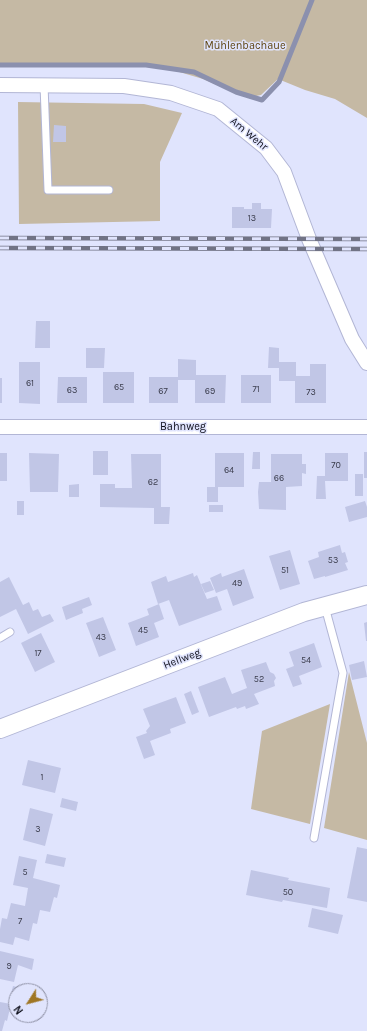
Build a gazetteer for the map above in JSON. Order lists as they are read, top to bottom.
{
  "streets": {
    "street": ["Am Wehr", "Bahnweg", "Hellweg"]
  },
  "parks": ["Mühlenbachaue"],
  "house_numbers": [
    "13",
    "61",
    "65",
    "71",
    "63",
    "67",
    "69",
    "73",
    "70",
    "64",
    "66",
    "62",
    "53",
    "51",
    "49",
    "45",
    "43",
    "17",
    "54",
    "52",
    "1",
    "3",
    "5",
    "50",
    "7",
    "9"
  ],
  "north": "bottom left"
}
